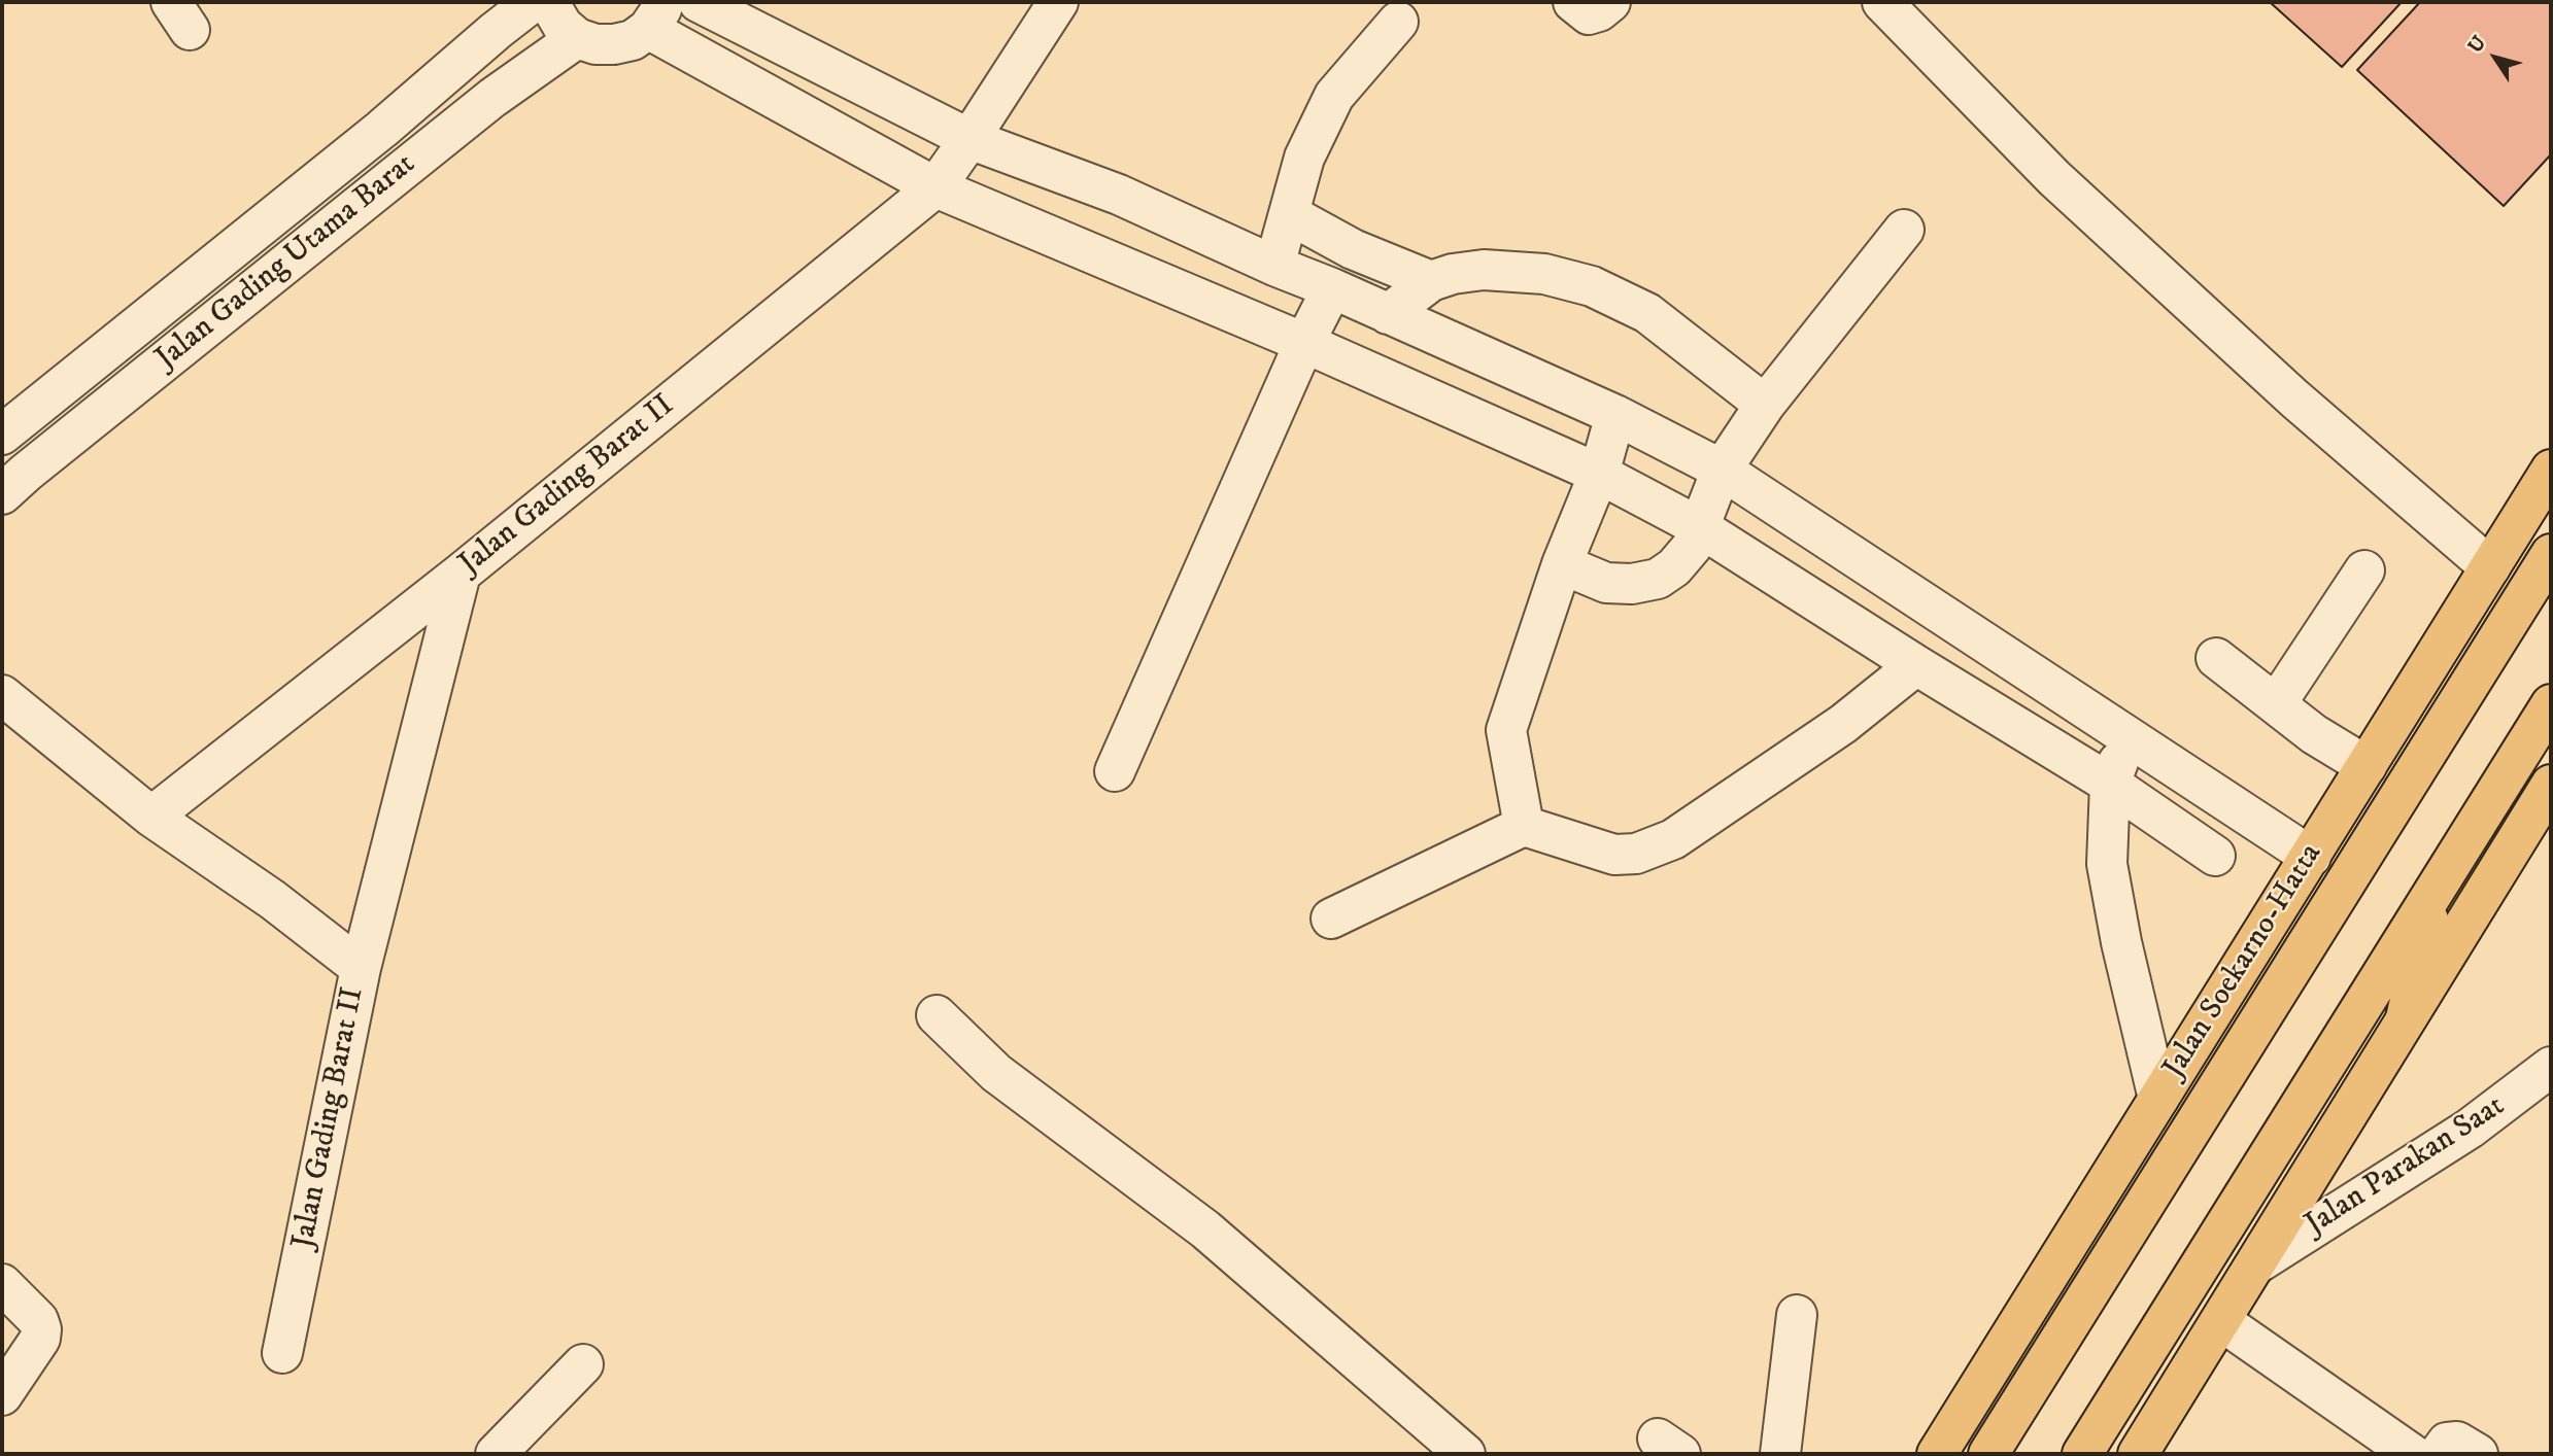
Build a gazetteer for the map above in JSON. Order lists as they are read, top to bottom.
{
  "streets": {
    "main road": ["Jalan Soekarno-Hatta"],
    "street": ["Jalan Gading Utama Barat", "Jalan Gading Barat II", "Jalan Parakan Saat"]
  },
  "north": "top left"
}
